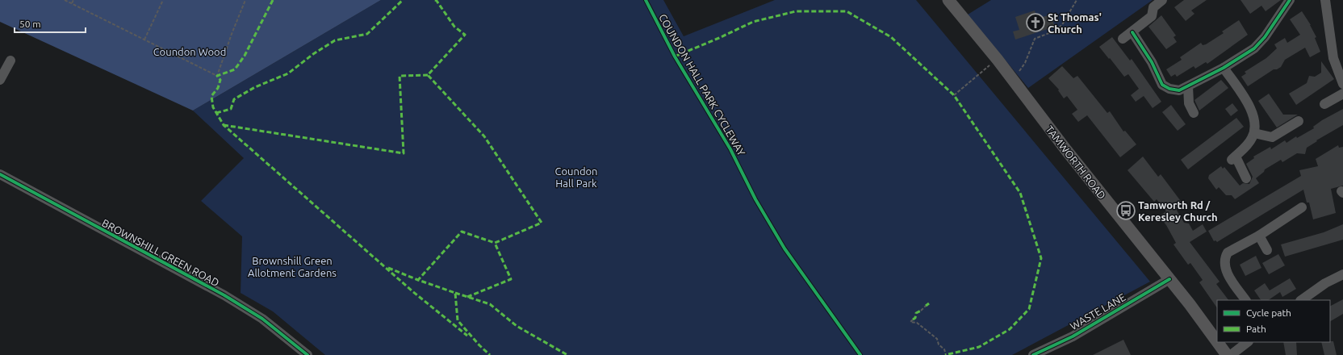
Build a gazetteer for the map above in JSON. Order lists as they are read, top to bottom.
{
  "streets": {
    "main road": ["TAMWORTH ROAD"],
    "street": ["BROWNSHILL GREEN ROAD", "WASTE LANE"],
    "cycle path": ["COUNDON HALL PARK CYCLEWAY"]
  },
  "crossings": [
    ["TAMWORTH ROAD", "WASTE LANE"]
  ],
  "parks": ["Coundon Wood", "Coundon Hall Park", "Brownshill Green Allotment Gardens"],
  "places": {
    "church": ["St Thomas' Church"],
    "bus stop": ["Tamworth Rd / Keresley Church"]
  },
  "legend": ["Cycle path", "Path"],
  "scale_bar": "50 m"
}
